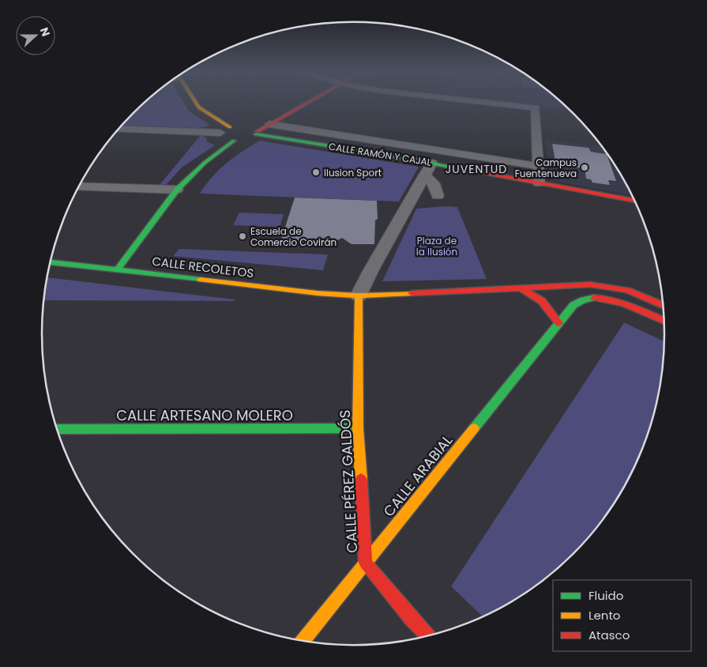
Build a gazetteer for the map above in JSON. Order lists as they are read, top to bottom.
{
  "streets": {
    "main road": [
      "CALLE RAMÓN Y CAJAL",
      "CALLE RECOLETOS",
      "CALLE ARTESANO MOLERO",
      "CALLE ARABIAL",
      "CALLE PÉREZ GALDÓS"
    ]
  },
  "crossings": [
    ["CALLE RECOLETOS", "CALLE PÉREZ GALDÓS"],
    ["CALLE ARTESANO MOLERO", "CALLE PÉREZ GALDÓS"],
    ["CALLE ARABIAL", "CALLE PÉREZ GALDÓS"]
  ],
  "districts": ["JUVENTUD"],
  "parks": ["Plaza de la Ilusión"],
  "places": ["Campus Fuentenueva", "Ilusion Sport", "Escuela de Comercio Covirán"],
  "legend": ["Fluido", "Lento", "Atasco"],
  "north": "right"
}
